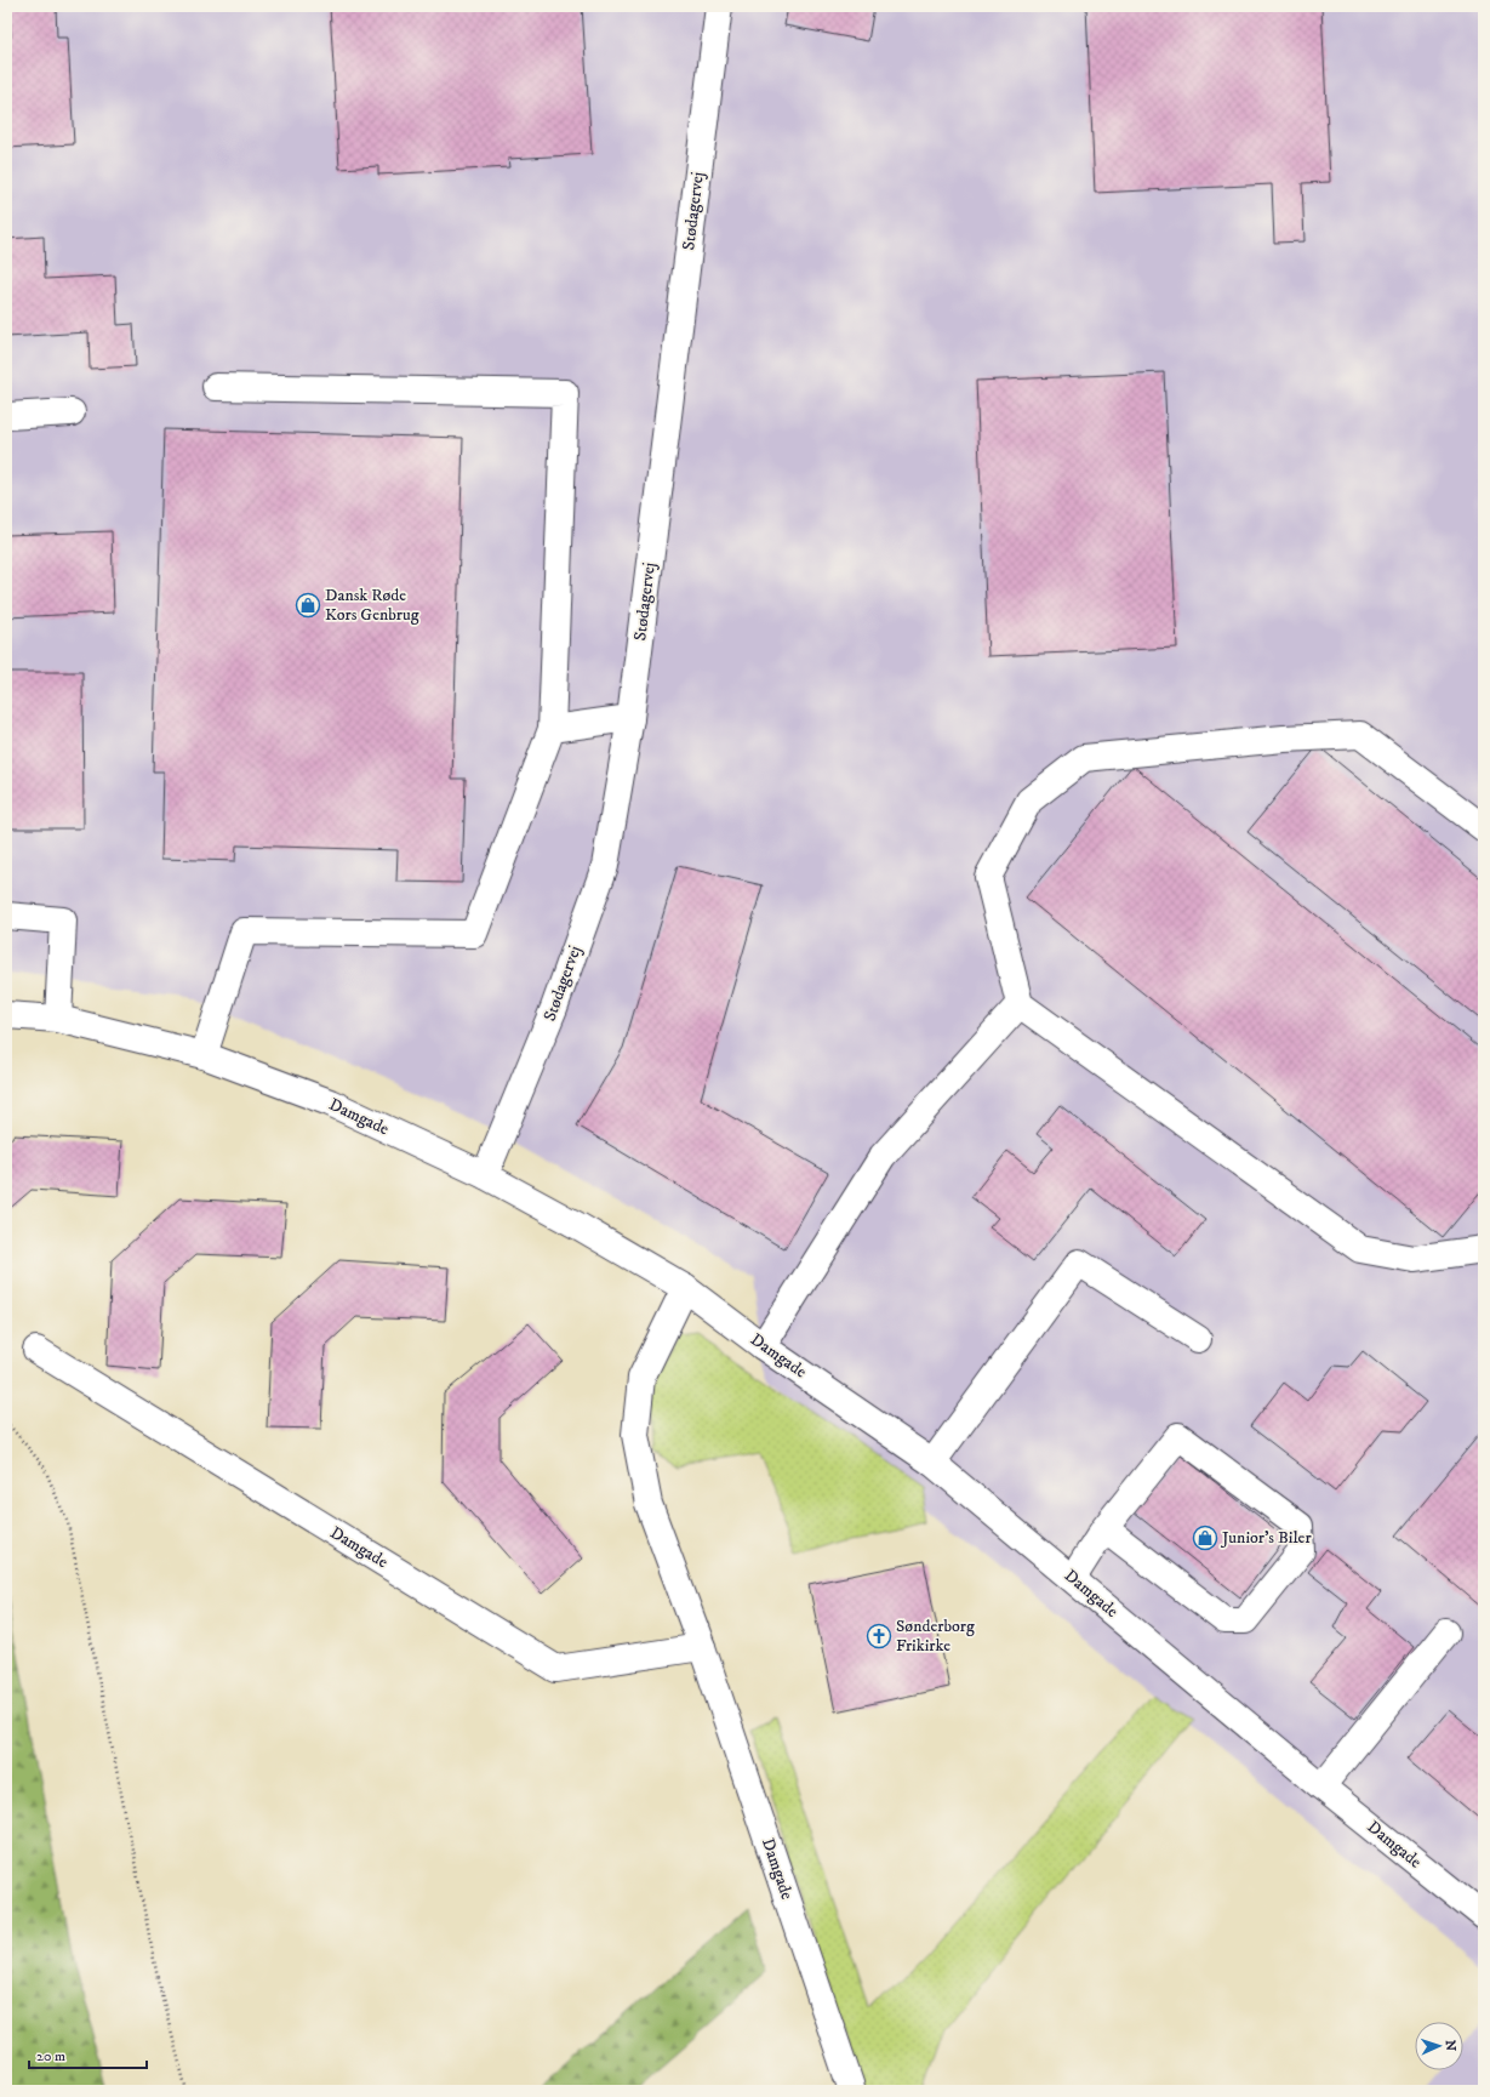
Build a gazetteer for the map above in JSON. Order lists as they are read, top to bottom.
{
  "streets": {
    "street": ["Stødagervej", "Damgade"]
  },
  "crossings": [
    ["Stødagervej", "Damgade"]
  ],
  "places": {
    "shop": ["Dansk Røde Kors Genbrug", "Junior's Biler"],
    "church": ["Sønderborg Frikirke"]
  },
  "scale_bar": "20 m",
  "north": "right"
}
